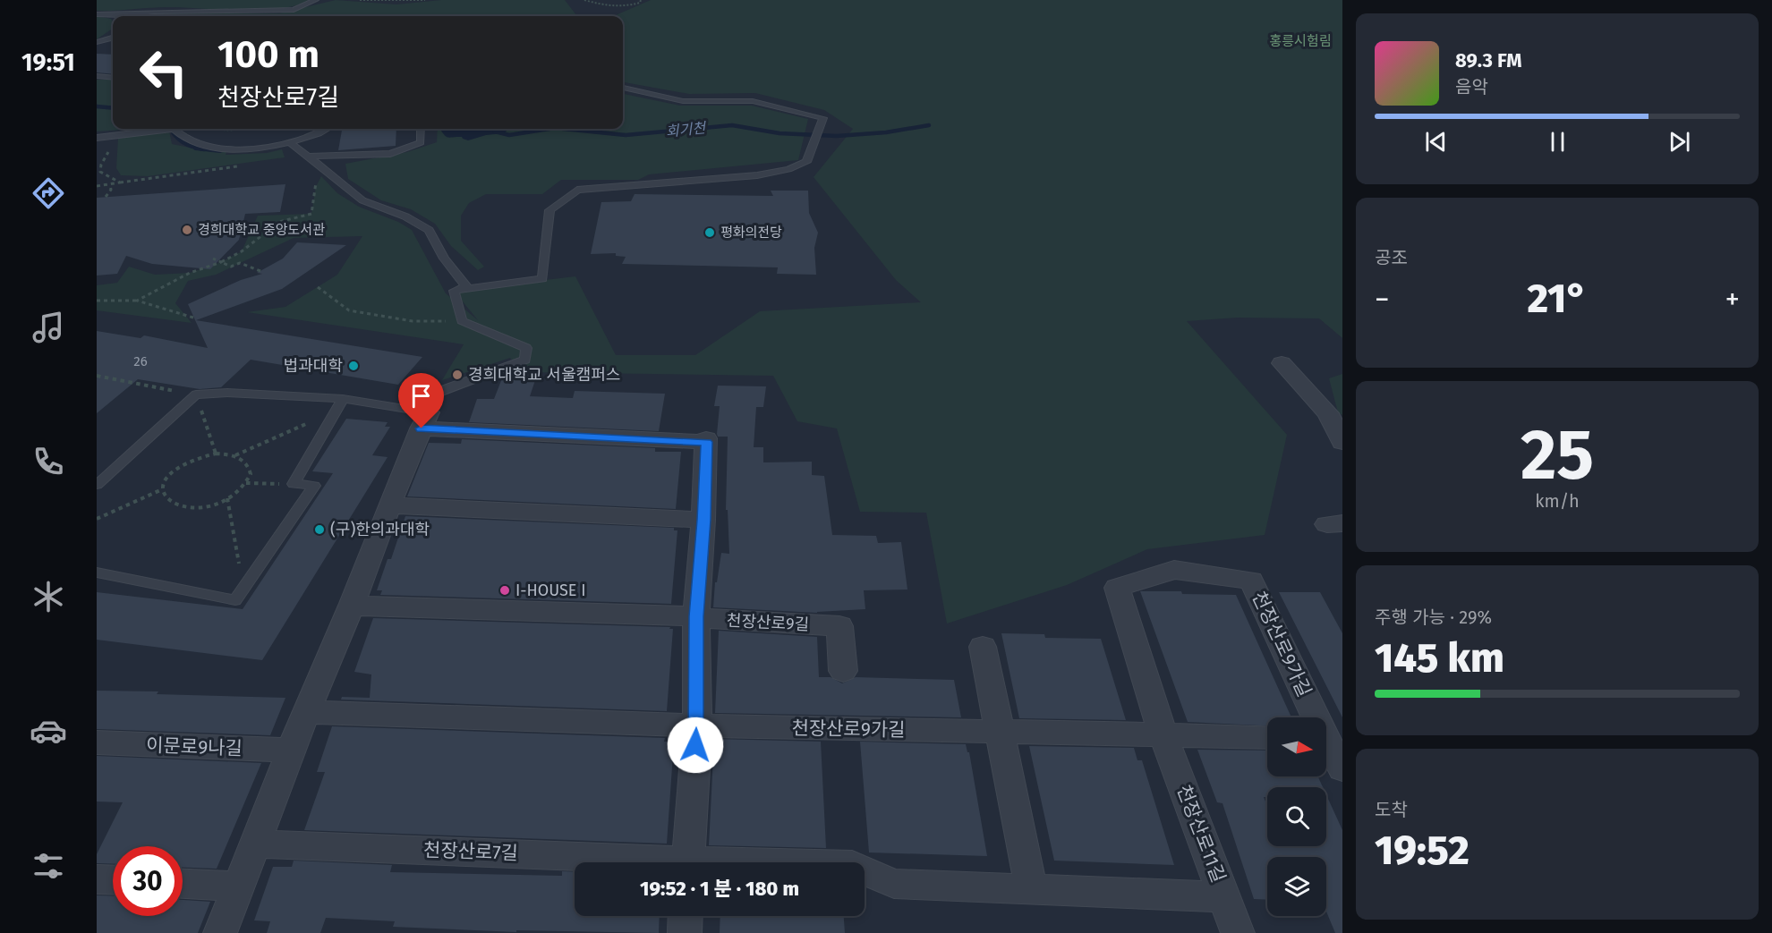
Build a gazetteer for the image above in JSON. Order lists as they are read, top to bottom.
{
  "streets": {
    "street": [
      "천장산로9길",
      "천장산로9가길",
      "이문로9나길",
      "천장산로11길",
      "천장산로7길"
    ]
  },
  "crossings": [
    ["천장산로9가길", "천장산로11길"]
  ],
  "water": ["회기천"],
  "parks": ["홍릉시험림"],
  "places": [
    "경희대학교 중앙도서관",
    "평화의전당",
    "법과대학",
    "경희대학교 서울캠퍼스",
    "(구)한의과대학",
    "I-HOUSE I"
  ],
  "house_numbers": ["26"],
  "north": "right",
  "page": {
    "tabs": "19:51",
    "turn": ["100 m", "천장산로7길"],
    "song": ["89.3 FM", "음악"],
    "tile": [
      "공조",
      ["25", "km/h"],
      ["주행 가능 · 29%", "145 km"],
      ["도착", "19:52"]
    ],
    "heat": ["−", "21°", "+"],
    "limit": "30",
    "trip": "19:52 · 1 분 · 180 m"
  }
}
